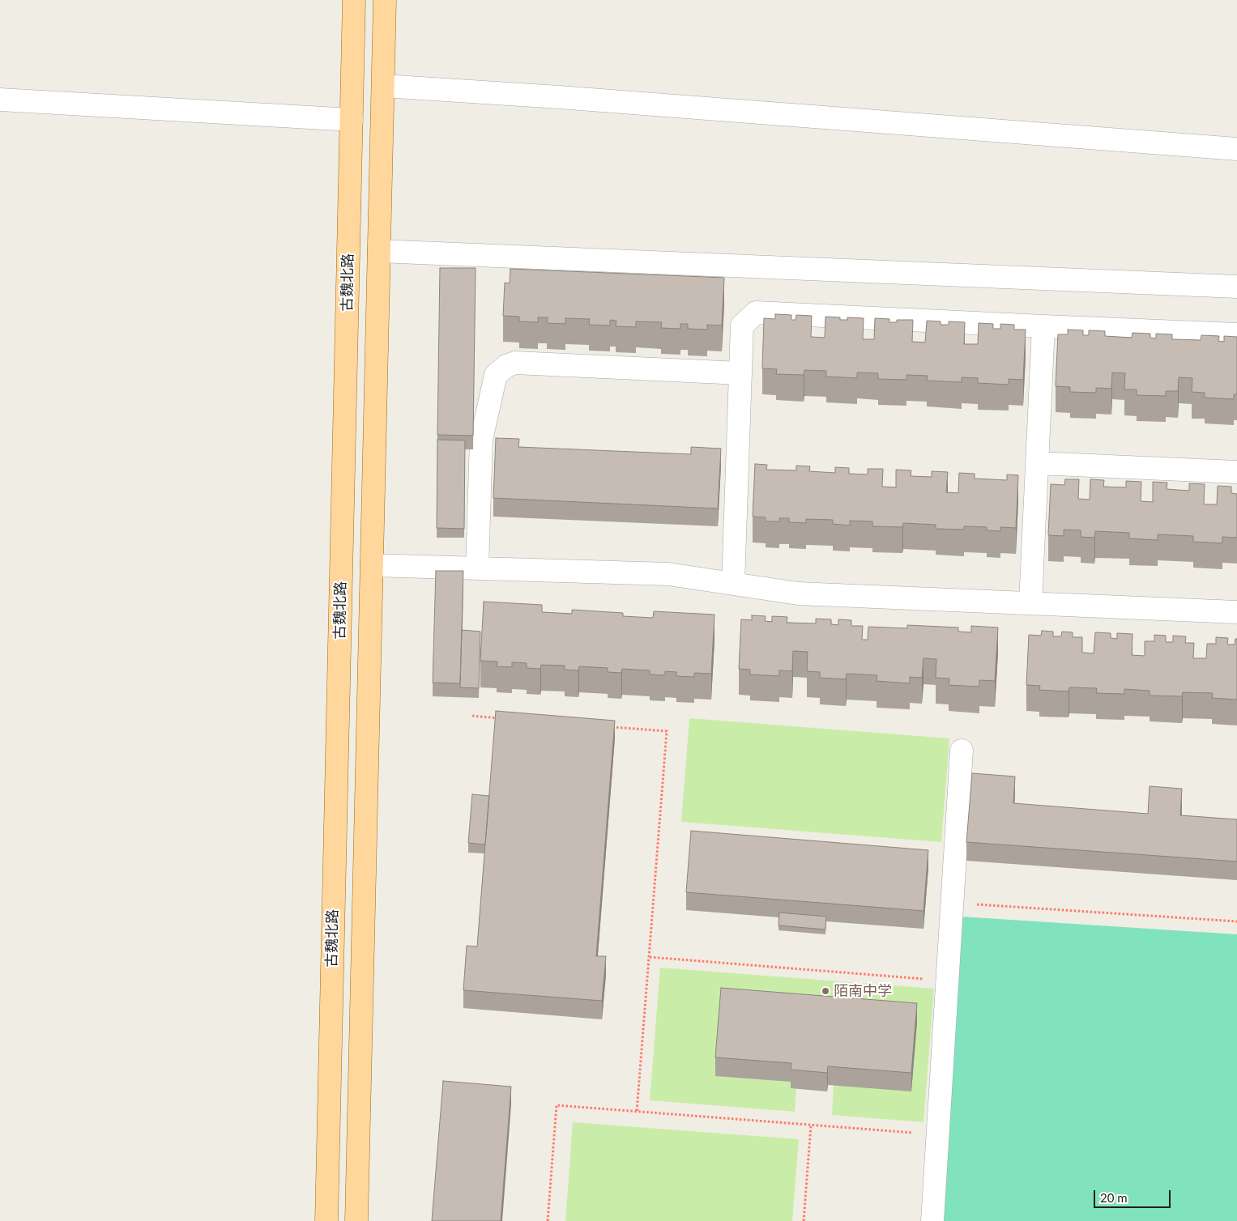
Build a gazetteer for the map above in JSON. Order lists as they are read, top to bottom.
{
  "streets": {
    "main road": ["古魏北路"]
  },
  "places": ["陌南中学"],
  "scale_bar": "20 m"
}
